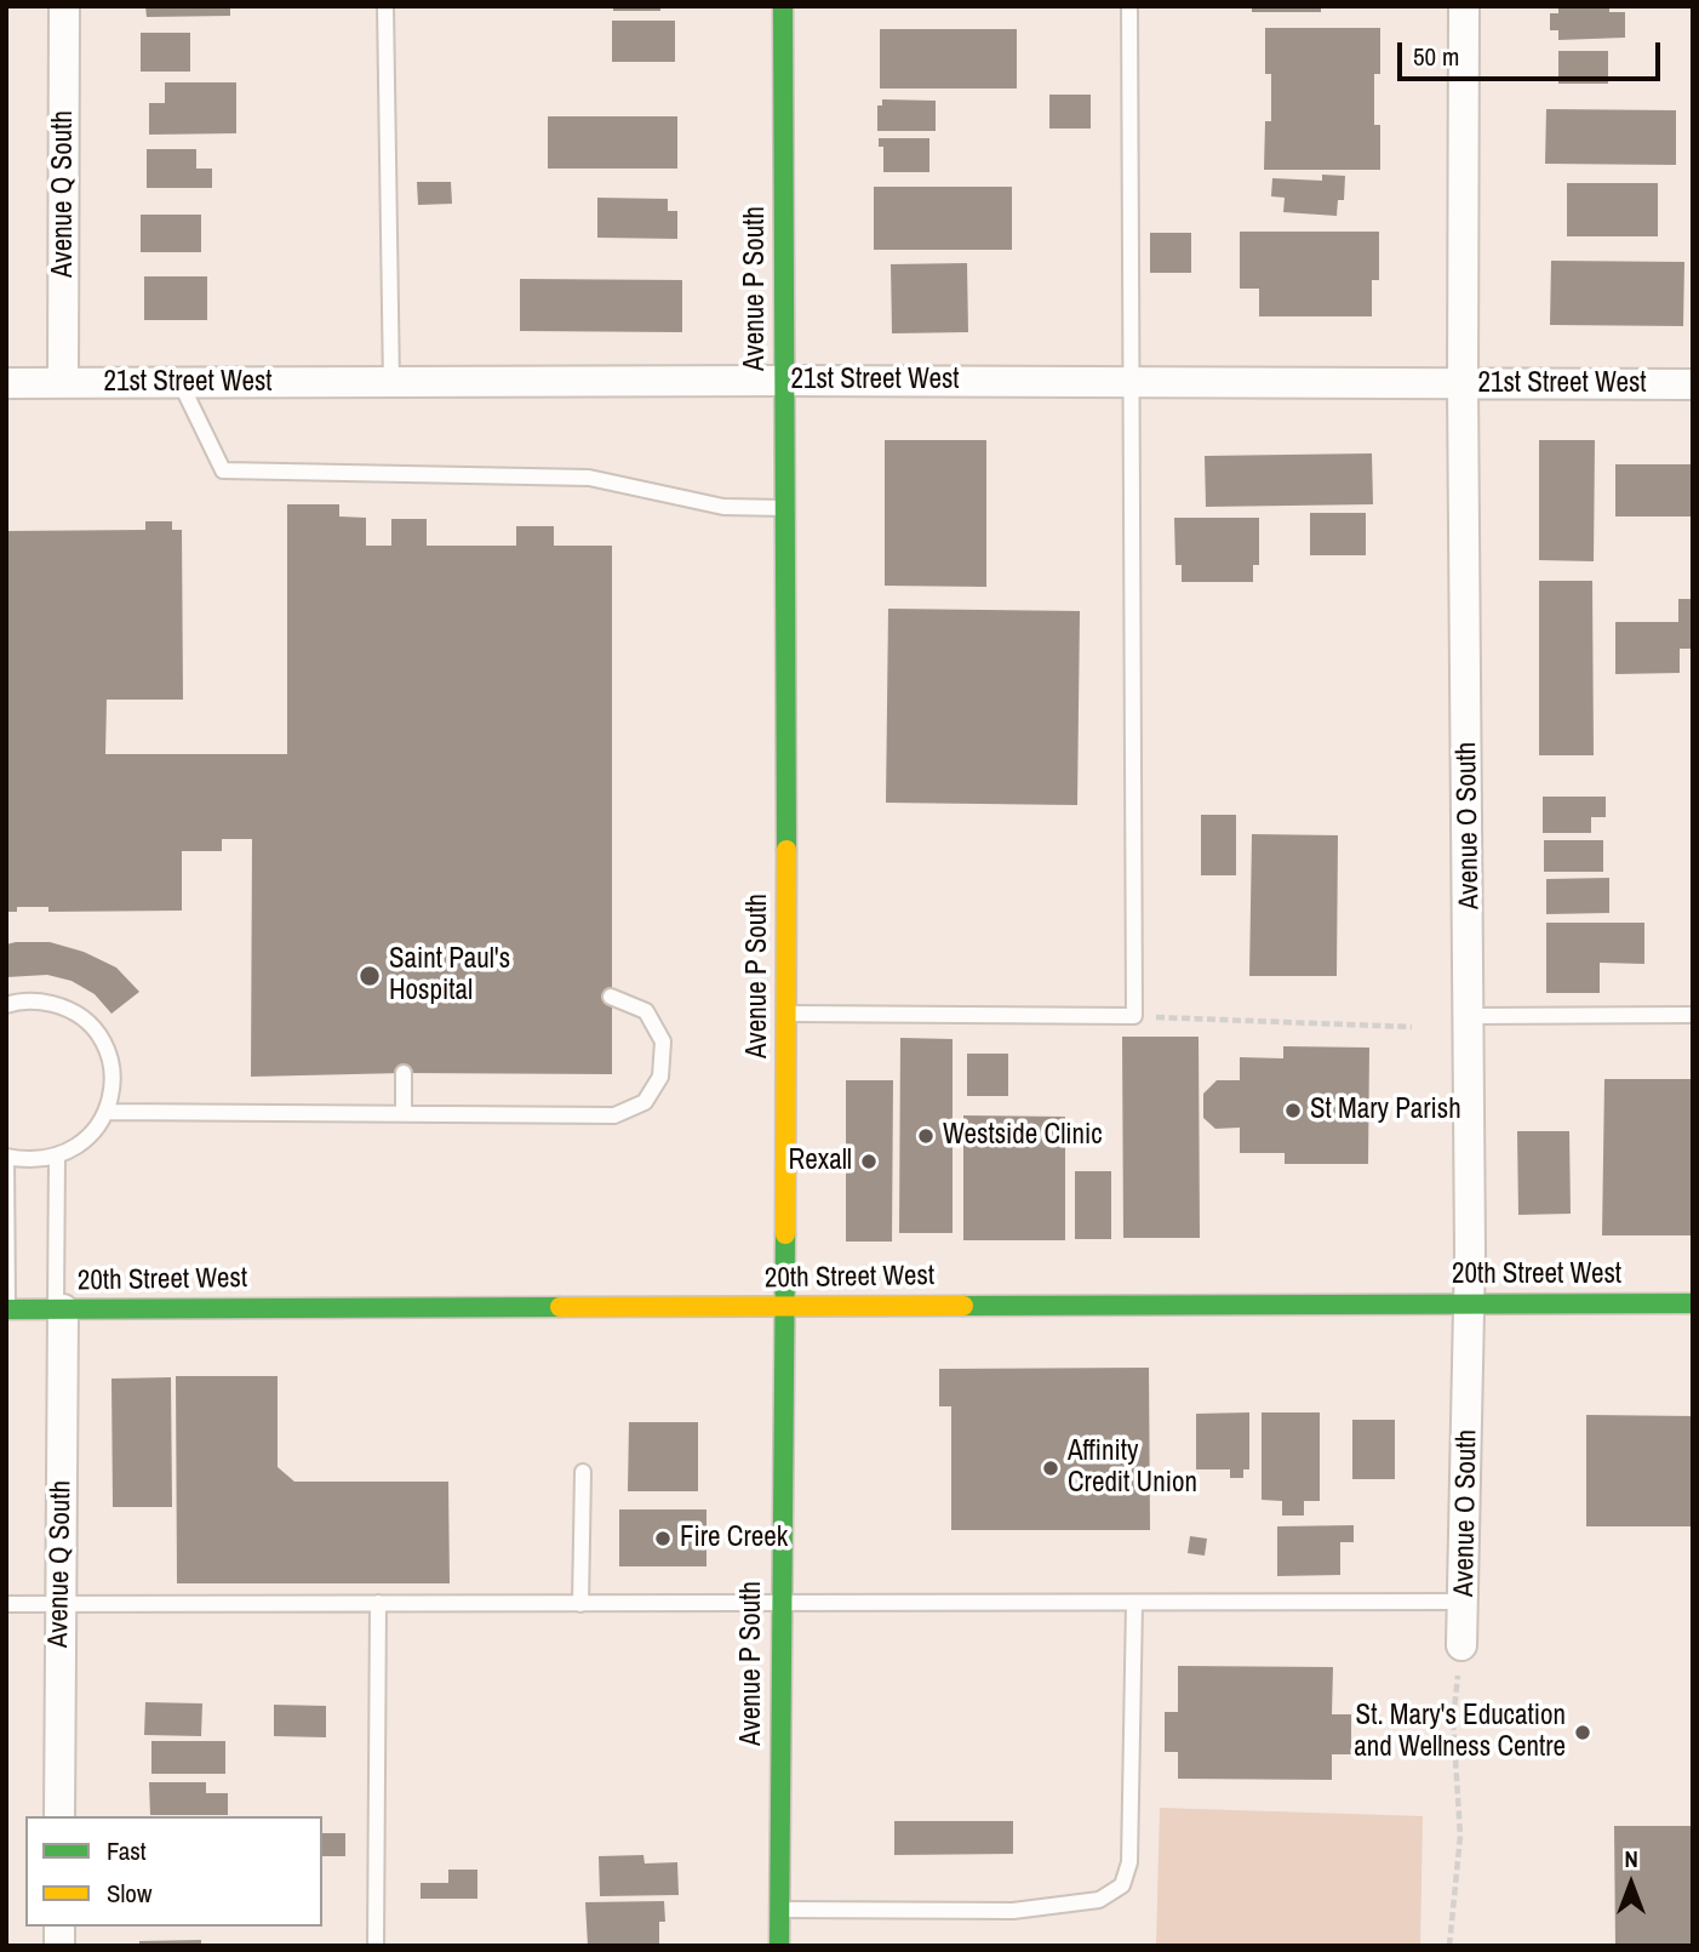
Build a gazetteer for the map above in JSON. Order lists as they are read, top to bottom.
{
  "streets": {
    "main road": ["Avenue P South", "20th Street West"],
    "street": ["Avenue Q South", "21st Street West", "Avenue O South"]
  },
  "crossings": [
    ["Avenue Q South", "21st Street West"],
    ["Avenue Q South", "20th Street West"],
    ["Avenue P South", "21st Street West"],
    ["Avenue P South", "20th Street West"],
    ["21st Street West", "Avenue O South"],
    ["Avenue O South", "20th Street West"]
  ],
  "places": [
    "Saint Paul's Hospital",
    "St Mary Parish",
    "Westside Clinic",
    "Rexall",
    "Affinity Credit Union",
    "Fire Creek",
    "St. Mary's Education and Wellness Centre"
  ],
  "legend": ["Fast", "Slow"],
  "scale_bar": "50 m",
  "north": "top"
}
